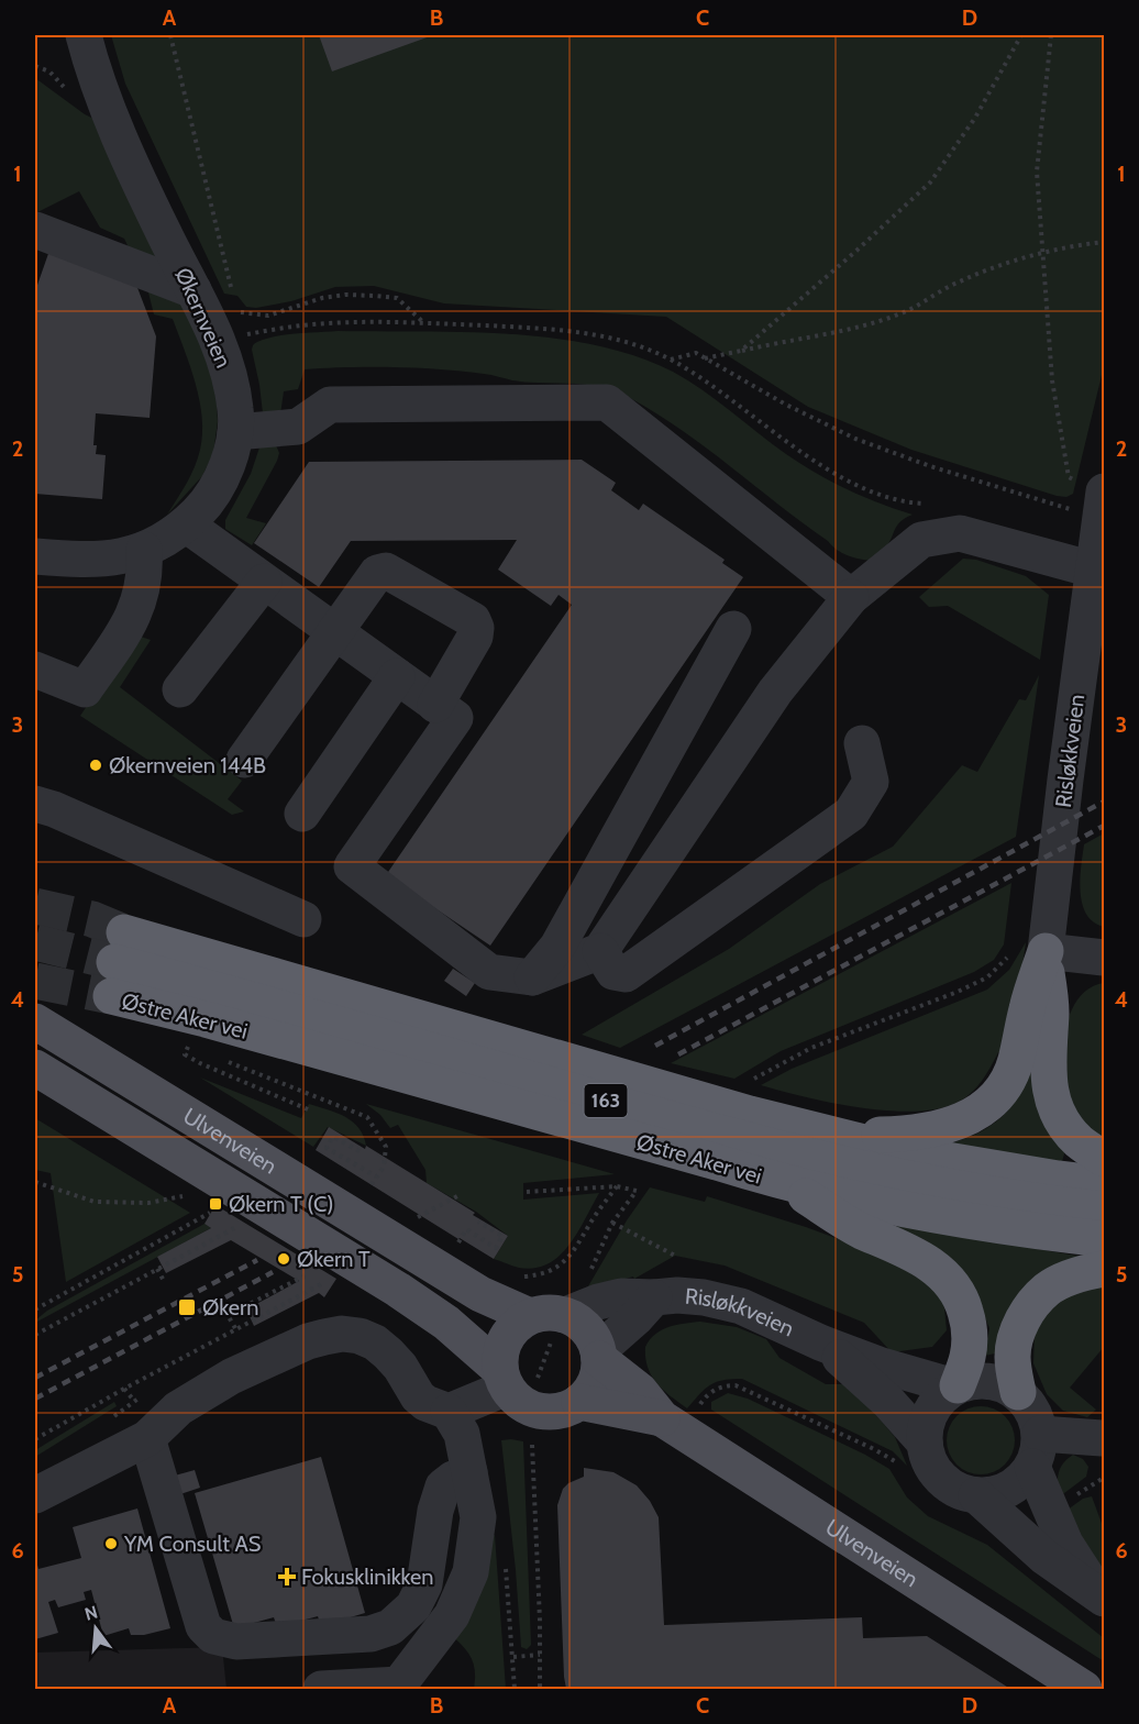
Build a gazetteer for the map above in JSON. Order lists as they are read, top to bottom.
{
  "streets": {
    "highway": ["Østre Aker vei", "163"],
    "main road": ["Ulvenveien"],
    "street": ["Økernveien", "Risløkkveien"]
  },
  "crossings": [
    ["Risløkkveien", "Ulvenveien"],
    ["Østre Aker vei", "163"]
  ],
  "places": {
    "other": ["Økernveien 144B", "Økern T", "YM Consult AS"],
    "transit": ["Økern T (C)", "Økern"],
    "health": ["Fokusklinikken"]
  },
  "north": "top",
  "grid": {
    "columns": [
      "A",
      "B",
      "C",
      "D"
    ],
    "rows": [
      "1",
      "2",
      "3",
      "4",
      "5",
      "6"
    ]
  }
}
